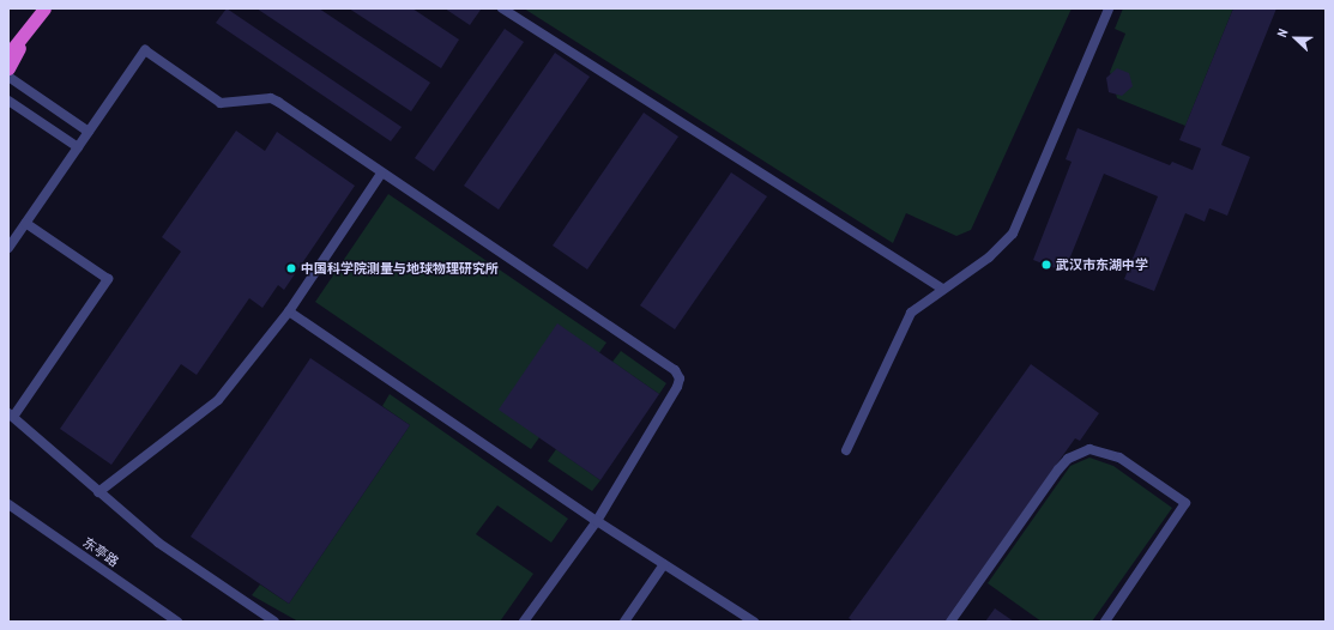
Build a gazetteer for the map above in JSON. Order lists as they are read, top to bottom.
{
  "streets": {
    "street": ["东亭路"]
  },
  "places": ["武汉市东湖中学", "中国科学院测量与地球物理研究所"],
  "north": "left"
}
